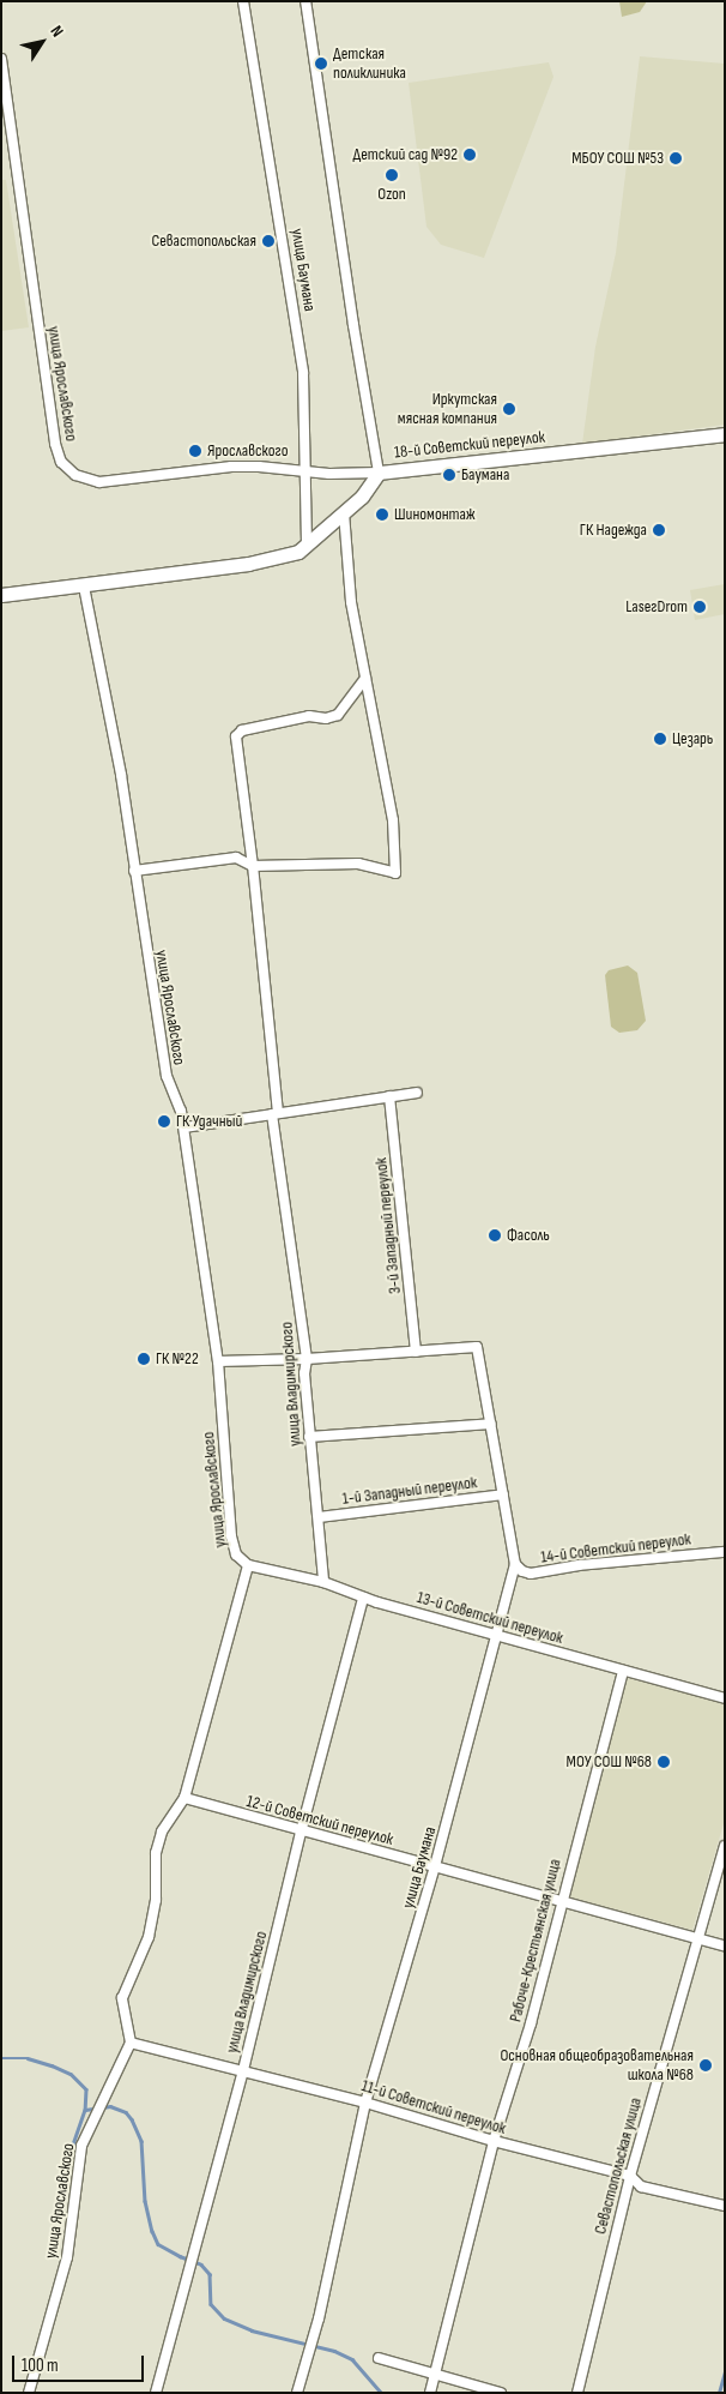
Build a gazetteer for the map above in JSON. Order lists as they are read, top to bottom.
{
  "streets": {
    "street": [
      "улица Баумана",
      "улица Ярославского",
      "18-й Советский переулок",
      "3-й Западный переулок",
      "улица Владимирского",
      "1-й Западный переулок",
      "14-й Советский переулок",
      "13-й Советский переулок",
      "12-й Советский переулок",
      "Рабоче-Крестьянская улица",
      "11-й Советский переулок",
      "Севастопольская улица"
    ]
  },
  "crossings": [
    ["улица Баумана", "улица Ярославского"],
    ["улица Баумана", "18-й Советский переулок"],
    ["улица Баумана", "3-й Западный переулок"],
    ["улица Баумана", "1-й Западный переулок"],
    ["улица Баумана", "14-й Советский переулок"],
    ["улица Баумана", "13-й Советский переулок"],
    ["улица Баумана", "12-й Советский переулок"],
    ["улица Баумана", "11-й Советский переулок"],
    ["улица Ярославского", "18-й Советский переулок"],
    ["улица Ярославского", "13-й Советский переулок"],
    ["улица Ярославского", "11-й Советский переулок"],
    ["улица Владимирского", "1-й Западный переулок"],
    ["улица Владимирского", "13-й Советский переулок"],
    ["улица Владимирского", "12-й Советский переулок"],
    ["улица Владимирского", "11-й Советский переулок"],
    ["13-й Советский переулок", "Рабоче-Крестьянская улица"],
    ["12-й Советский переулок", "Рабоче-Крестьянская улица"],
    ["12-й Советский переулок", "Севастопольская улица"],
    ["Рабоче-Крестьянская улица", "11-й Советский переулок"],
    ["11-й Советский переулок", "Севастопольская улица"]
  ],
  "places": [
    "Детская поликлиника",
    "Детский сад №92",
    "МБОУ СОШ №53",
    "Ozon",
    "Севастопольская",
    "Иркутская мясная компания",
    "Ярославского",
    "Баумана",
    "Шиномонтаж",
    "ГК Надежда",
    "LaseгDrom",
    "Цезарь",
    "ГК Удачный",
    "Фасоль",
    "ГК №22",
    "МОУ СОШ №68",
    "Основная общеобразовательная школа №68"
  ],
  "scale_bar": "100 m",
  "north": "top right"
}
